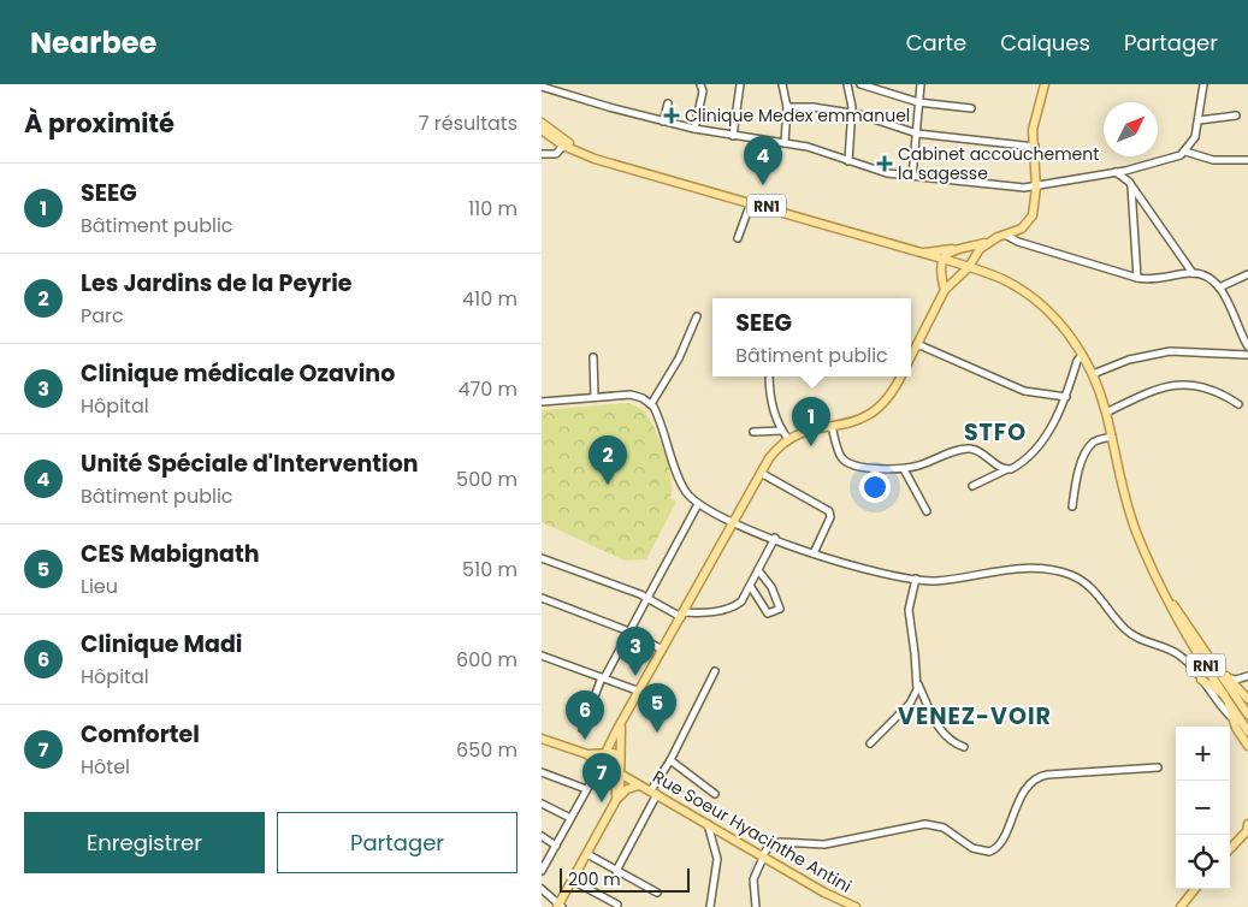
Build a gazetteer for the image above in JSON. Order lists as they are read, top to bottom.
{
  "streets": {
    "main road": ["RN1", "Rue Soeur Hyacinthe Antini"]
  },
  "districts": ["STFO", "VENEZ-VOIR"],
  "places": {
    "health": ["Clinique Medex emmanuel", "Cabinet accouchement la sagesse"]
  },
  "scale_bar": "200 m",
  "north": "top right",
  "page": {
    "header": "Nearbee",
    "nav": ["Carte", "Calques", "Partager"],
    "heading": ["À proximité", "7 résultats"],
    "pins": [
      "4",
      "1",
      "2",
      "3",
      "5",
      "6",
      "7"
    ],
    "list": [
      {
        "mark": "1",
        "name": "SEEG",
        "note": "Bâtiment public",
        "value": "110 m"
      },
      {
        "mark": "2",
        "name": "Les Jardins de la Peyrie",
        "note": "Parc",
        "value": "410 m"
      },
      {
        "mark": "3",
        "name": "Clinique médicale Ozavino",
        "note": "Hôpital",
        "value": "470 m"
      },
      {
        "mark": "4",
        "name": "Unité Spéciale d'Intervention",
        "note": "Bâtiment public",
        "value": "500 m"
      },
      {
        "mark": "5",
        "name": "CES Mabignath",
        "note": "Lieu",
        "value": "510 m"
      },
      {
        "mark": "6",
        "name": "Clinique Madi",
        "note": "Hôpital",
        "value": "600 m"
      },
      {
        "mark": "7",
        "name": "Comfortel",
        "note": "Hôtel",
        "value": "650 m"
      }
    ],
    "popup": ["SEEG", "Bâtiment public"],
    "map_buttons": ["+", "−"],
    "buttons": ["Enregistrer", "Partager"],
    "scale": "200 m"
  }
}
